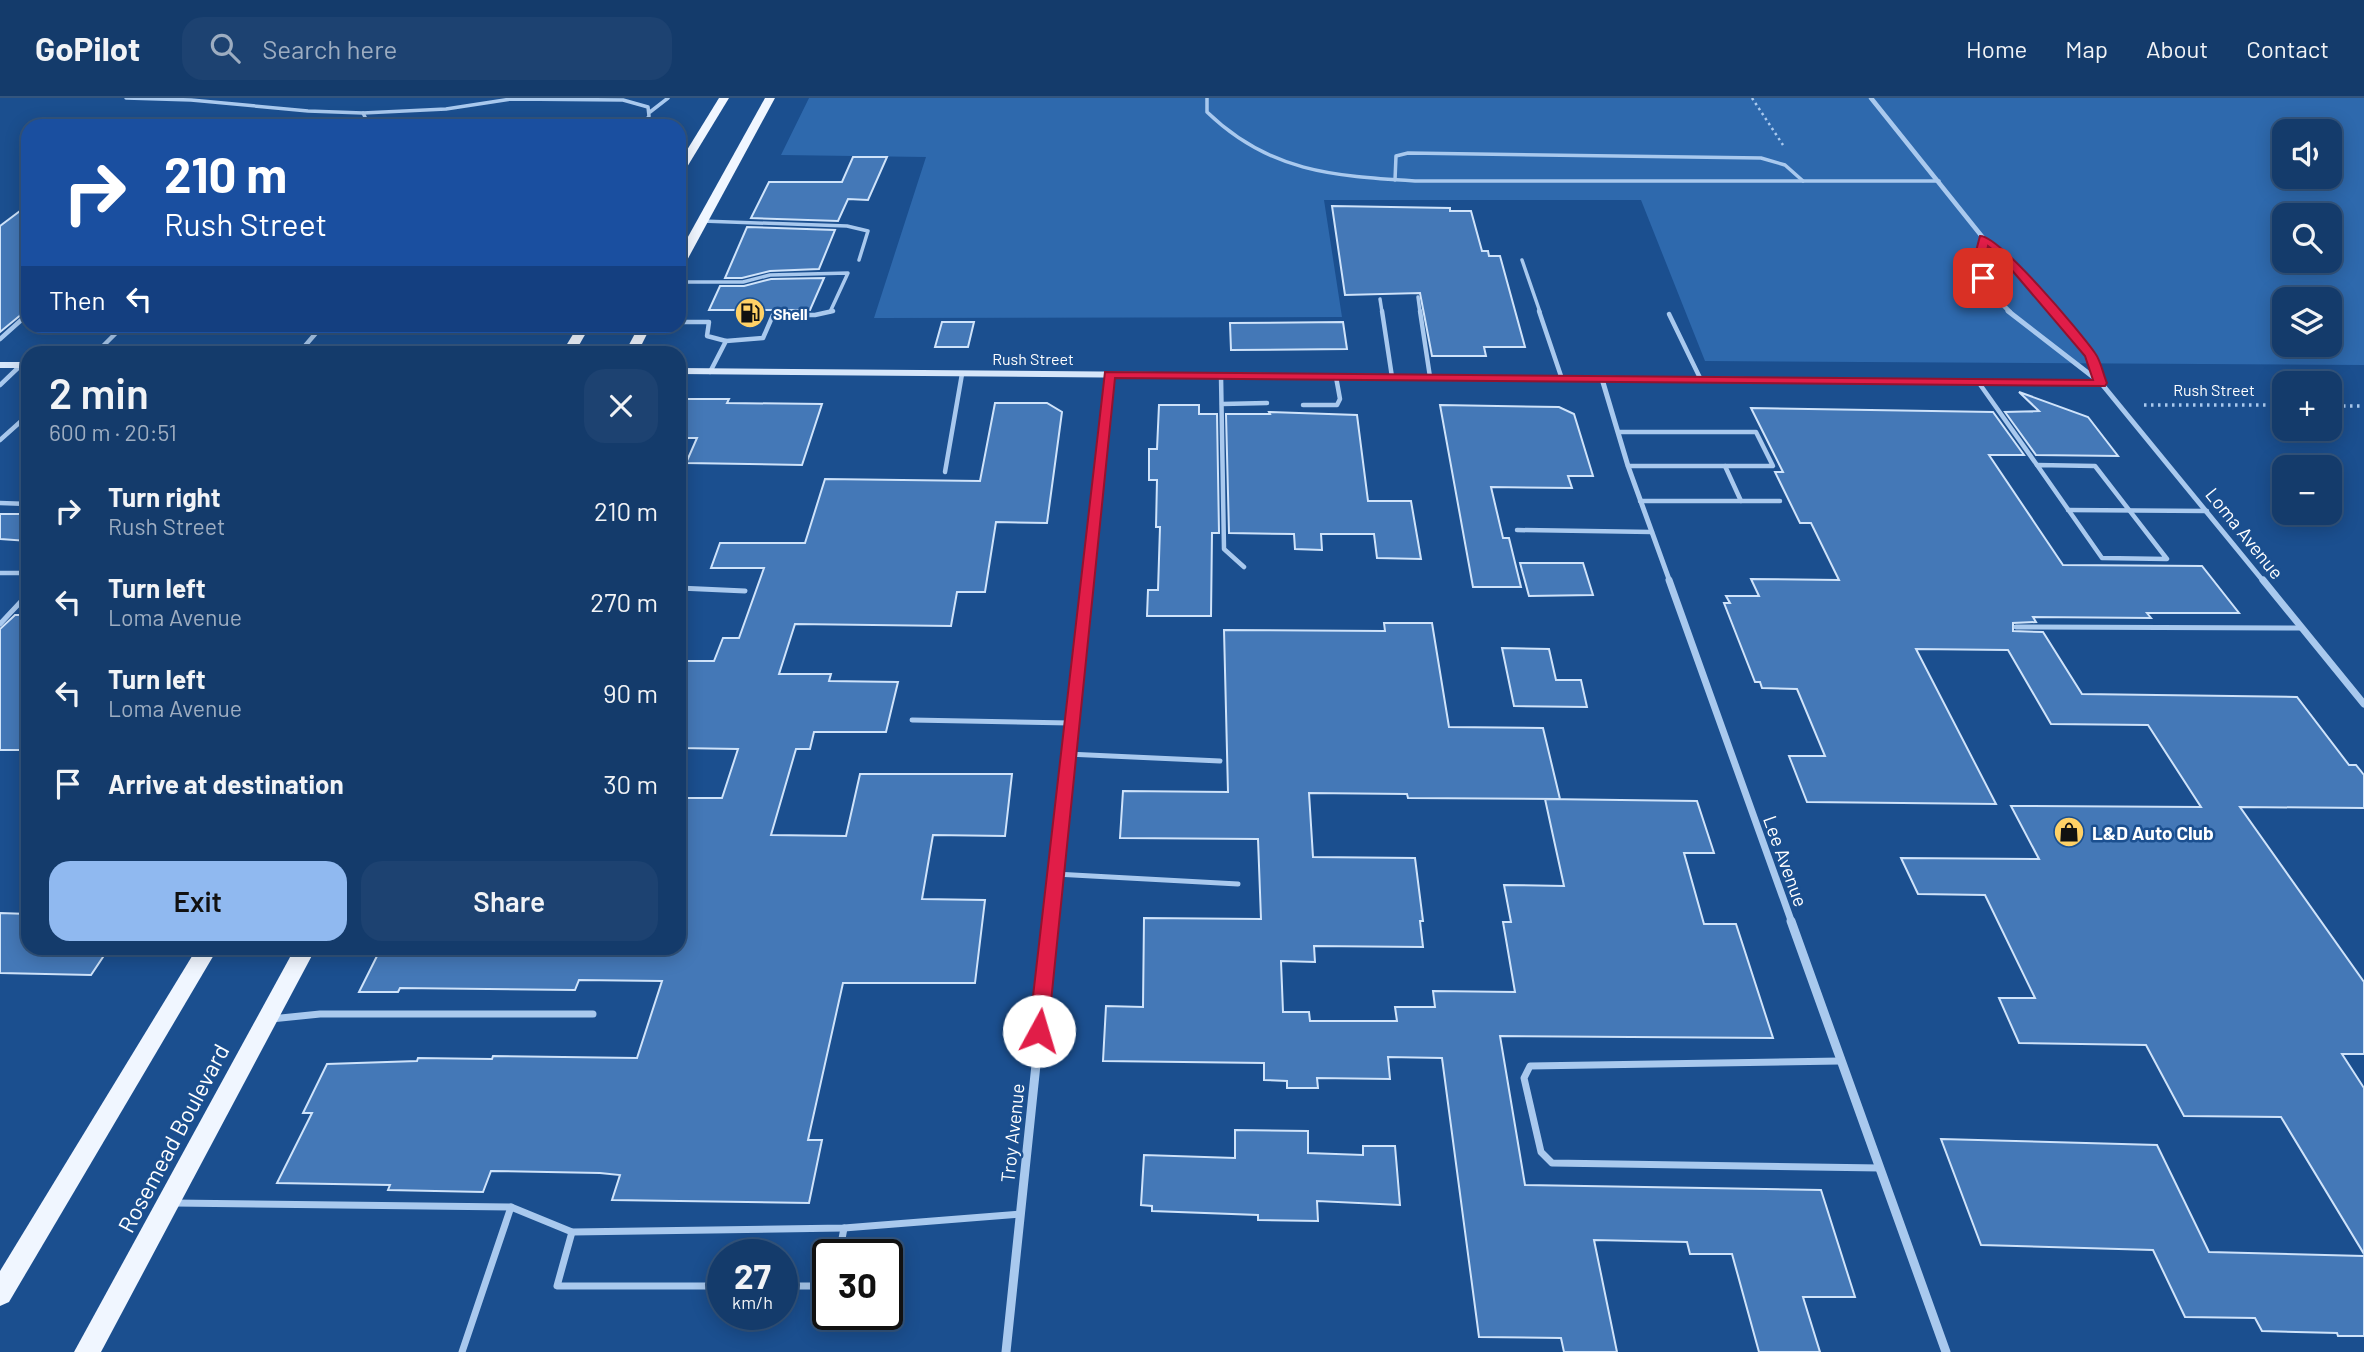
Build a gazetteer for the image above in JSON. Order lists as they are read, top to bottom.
{
  "streets": {
    "main road": ["Rosemead Boulevard"],
    "street": [
      "Rush Street",
      "Loma Avenue",
      "Lee Avenue",
      "Troy Avenue"
    ]
  },
  "crossings": [
    ["Rush Street", "Loma Avenue"],
    ["Rush Street", "Lee Avenue"],
    ["Rush Street", "Troy Avenue"]
  ],
  "places": {
    "fuel station": ["Shell"],
    "shop": ["L&D Auto Club"]
  },
  "page": {
    "header": "GoPilot",
    "search": "Search here",
    "nav": [
      "Home",
      "Map",
      "About",
      "Contact"
    ],
    "map_buttons": ["+", "−"],
    "turn": ["210 m", "Rush Street"],
    "then": "Then",
    "heading": ["2 min", "600 m · 20:51"],
    "list": [
      {
        "name": "Turn right",
        "note": "Rush Street",
        "value": "210 m"
      },
      {
        "name": "Turn left",
        "note": "Loma Avenue",
        "value": "270 m"
      },
      {
        "name": "Turn left",
        "note": "Loma Avenue",
        "value": "90 m"
      },
      {
        "name": "Arrive at destination",
        "value": "30 m"
      }
    ],
    "buttons": ["Exit", "Share"],
    "speed": "27 km/h",
    "limit": "30"
  }
}
